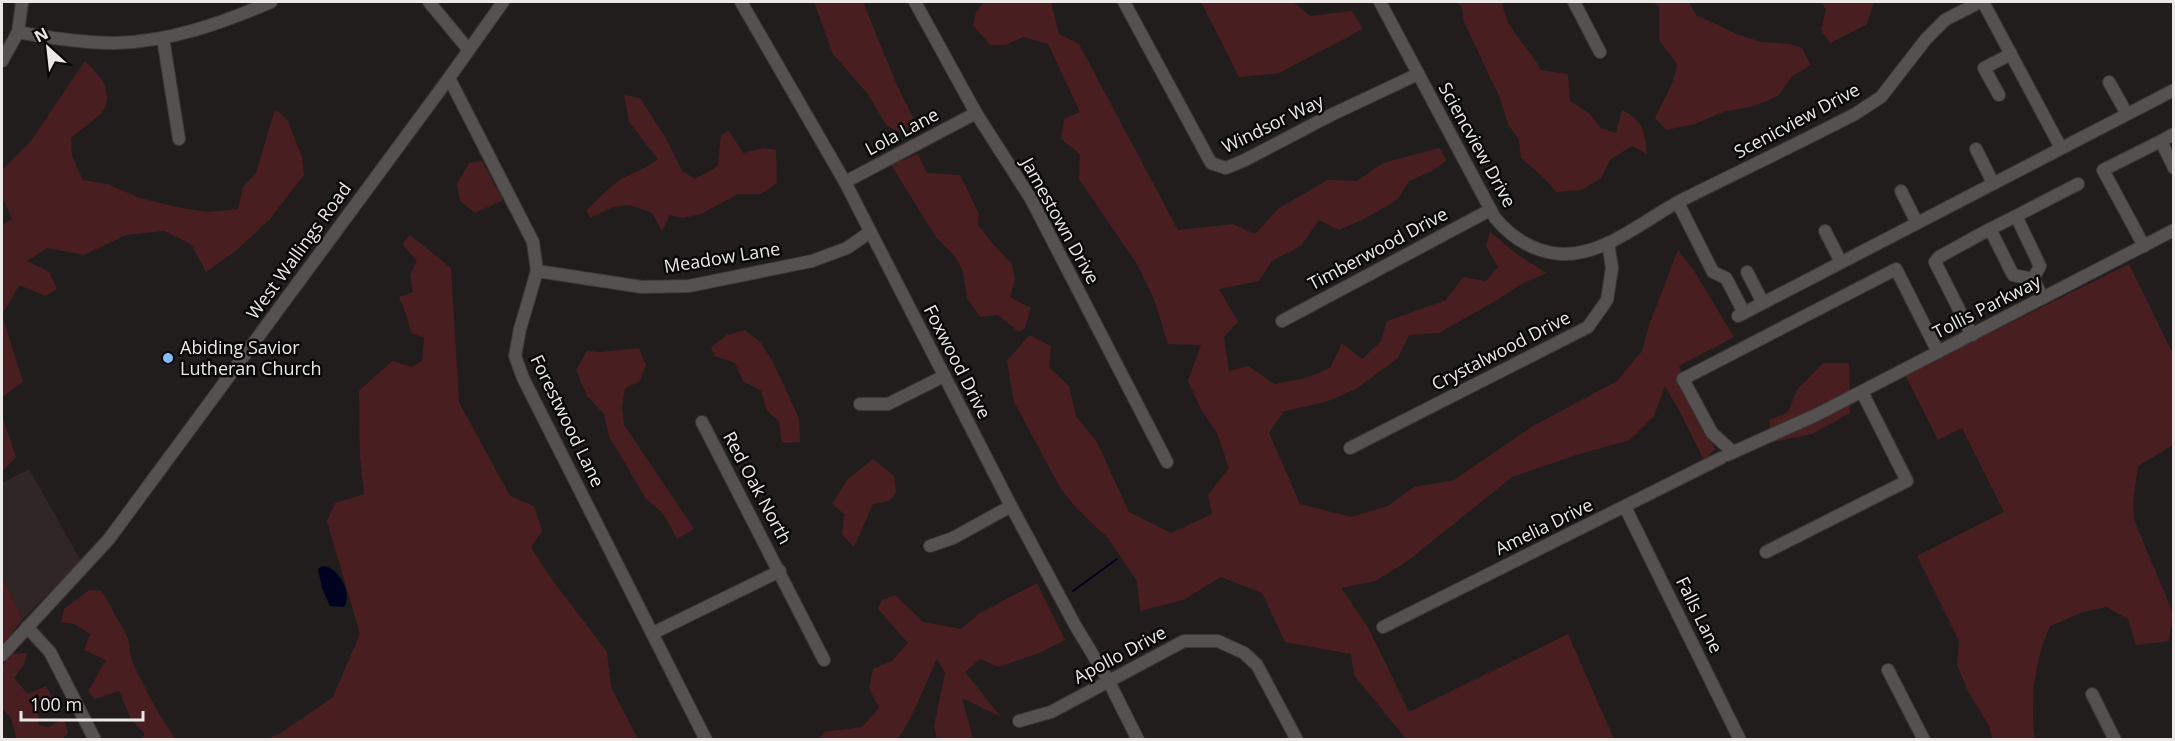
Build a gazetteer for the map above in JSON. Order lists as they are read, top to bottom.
{
  "streets": {
    "street": [
      "Scenicview Drive",
      "Windsor Way",
      "Lola Lane",
      "Sciencview Drive",
      "Jamestown Drive",
      "Timberwood Drive",
      "West Wallings Road",
      "Meadow Lane",
      "Tollis Parkway",
      "Crystalwood Drive",
      "Foxwood Drive",
      "Forestwood Lane",
      "Red Oak North",
      "Amelia Drive",
      "Falls Lane",
      "Apollo Drive"
    ]
  },
  "crossings": [
    ["Scenicview Drive", "Sciencview Drive"],
    ["Scenicview Drive", "Crystalwood Drive"],
    ["Windsor Way", "Sciencview Drive"],
    ["Lola Lane", "Jamestown Drive"],
    ["Lola Lane", "Foxwood Drive"],
    ["Sciencview Drive", "Timberwood Drive"],
    ["Sciencview Drive", "Crystalwood Drive"],
    ["West Wallings Road", "Forestwood Lane"],
    ["Meadow Lane", "Foxwood Drive"],
    ["Meadow Lane", "Forestwood Lane"],
    ["Tollis Parkway", "Amelia Drive"],
    ["Foxwood Drive", "Apollo Drive"],
    ["Amelia Drive", "Falls Lane"]
  ],
  "places": ["Abiding Savior Lutheran Church"],
  "scale_bar": "100 m",
  "north": "top left"
}
